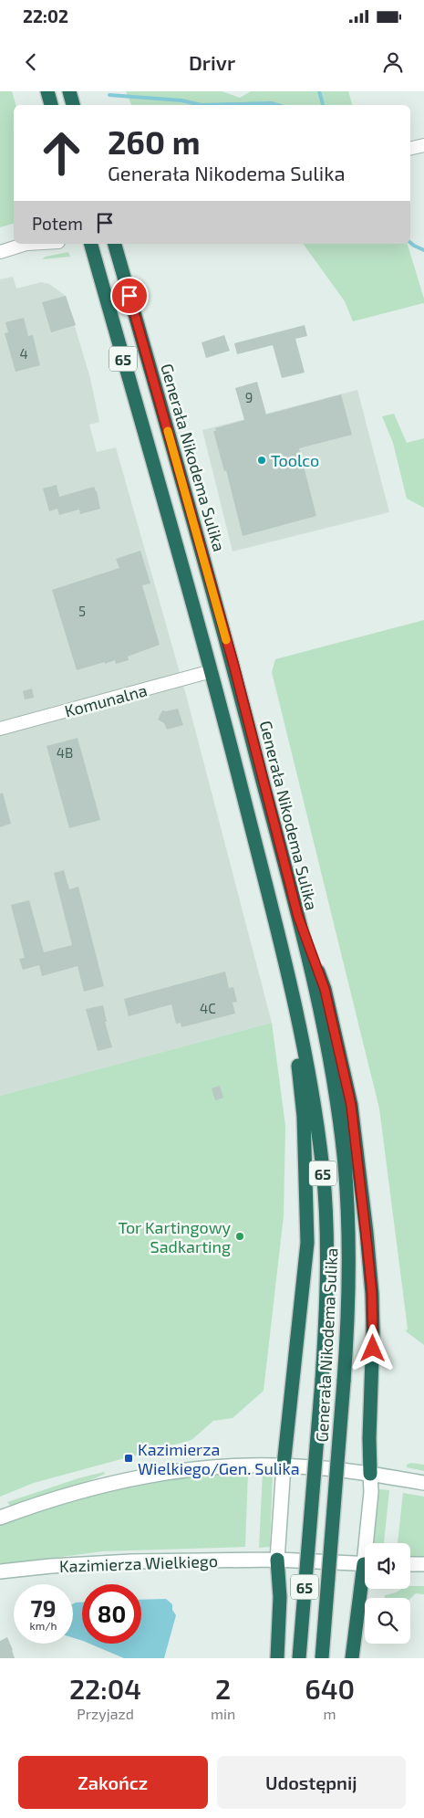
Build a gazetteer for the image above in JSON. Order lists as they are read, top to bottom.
{
  "streets": {
    "highway": ["65", "Generała Nikodema Sulika"],
    "main road": ["Kazimierza Wielkiego"],
    "street": ["Komunalna"]
  },
  "crossings": [
    ["Generała Nikodema Sulika", "Komunalna"]
  ],
  "places": {
    "other": ["Toolco", "Tor Kartingowy Sadkarting"],
    "transit": ["Kazimierza Wielkiego/Gen. Sulika"]
  },
  "house_numbers": [
    "4",
    "9",
    "5",
    "4B",
    "4C"
  ],
  "page": {
    "status": "22:02",
    "header": "Drivr",
    "turn": ["260 m", "Generała Nikodema Sulika"],
    "then": "Potem",
    "speed": "79 km/h",
    "limit": "80",
    "eta": [
      "22:04",
      "Przyjazd",
      "2",
      "min",
      "640",
      "m"
    ],
    "buttons": ["Zakończ", "Udostępnij"]
  }
}
